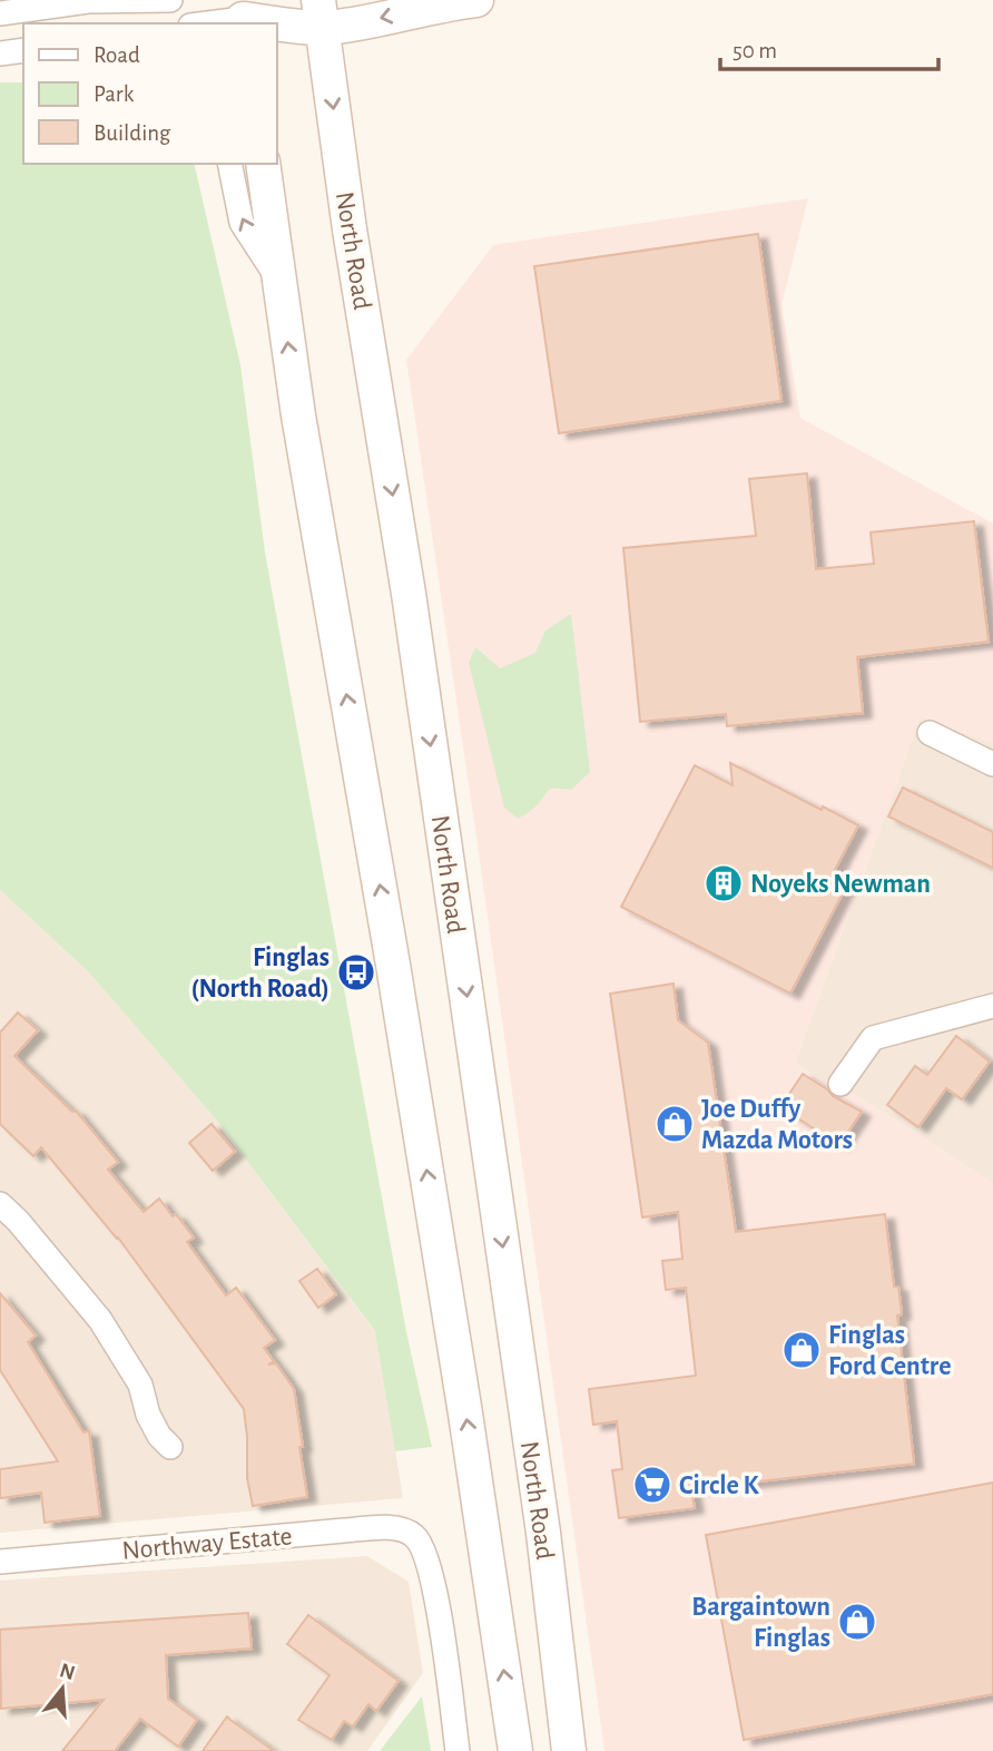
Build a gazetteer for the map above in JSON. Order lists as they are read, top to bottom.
{
  "streets": {
    "main road": ["North Road"],
    "street": ["Northway Estate"]
  },
  "places": {
    "building": ["Noyeks Newman"],
    "bus stop": ["Finglas (North Road)"],
    "shop": ["Joe Duffy Mazda Motors", "Finglas Ford Centre", "Bargaintown Finglas"],
    "supermarket": ["Circle K"]
  },
  "legend": ["Road", "Park", "Building"],
  "scale_bar": "50 m",
  "north": "top"
}
